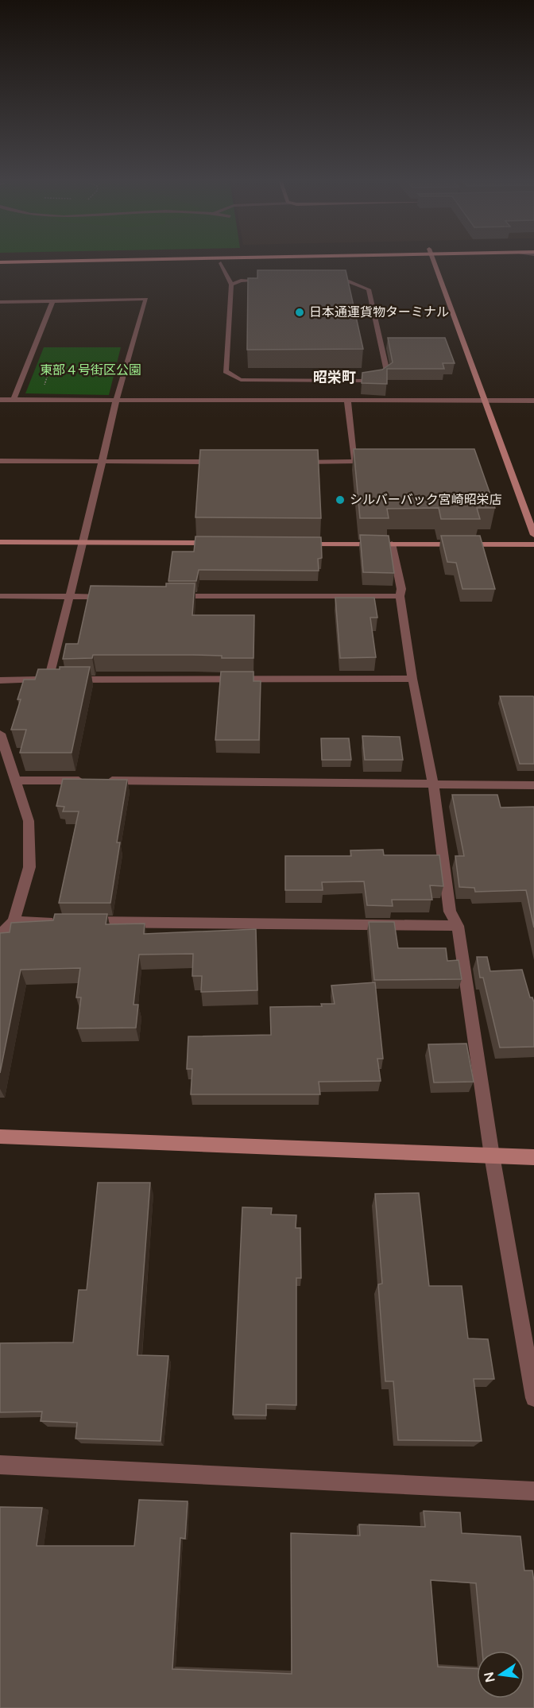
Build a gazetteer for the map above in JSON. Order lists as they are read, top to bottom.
{
  "districts": ["昭栄町"],
  "parks": ["東部４号街区公園"],
  "places": ["日本通運貨物ターミナル", "シルバーバック宮崎昭栄店"],
  "north": "left"
}
